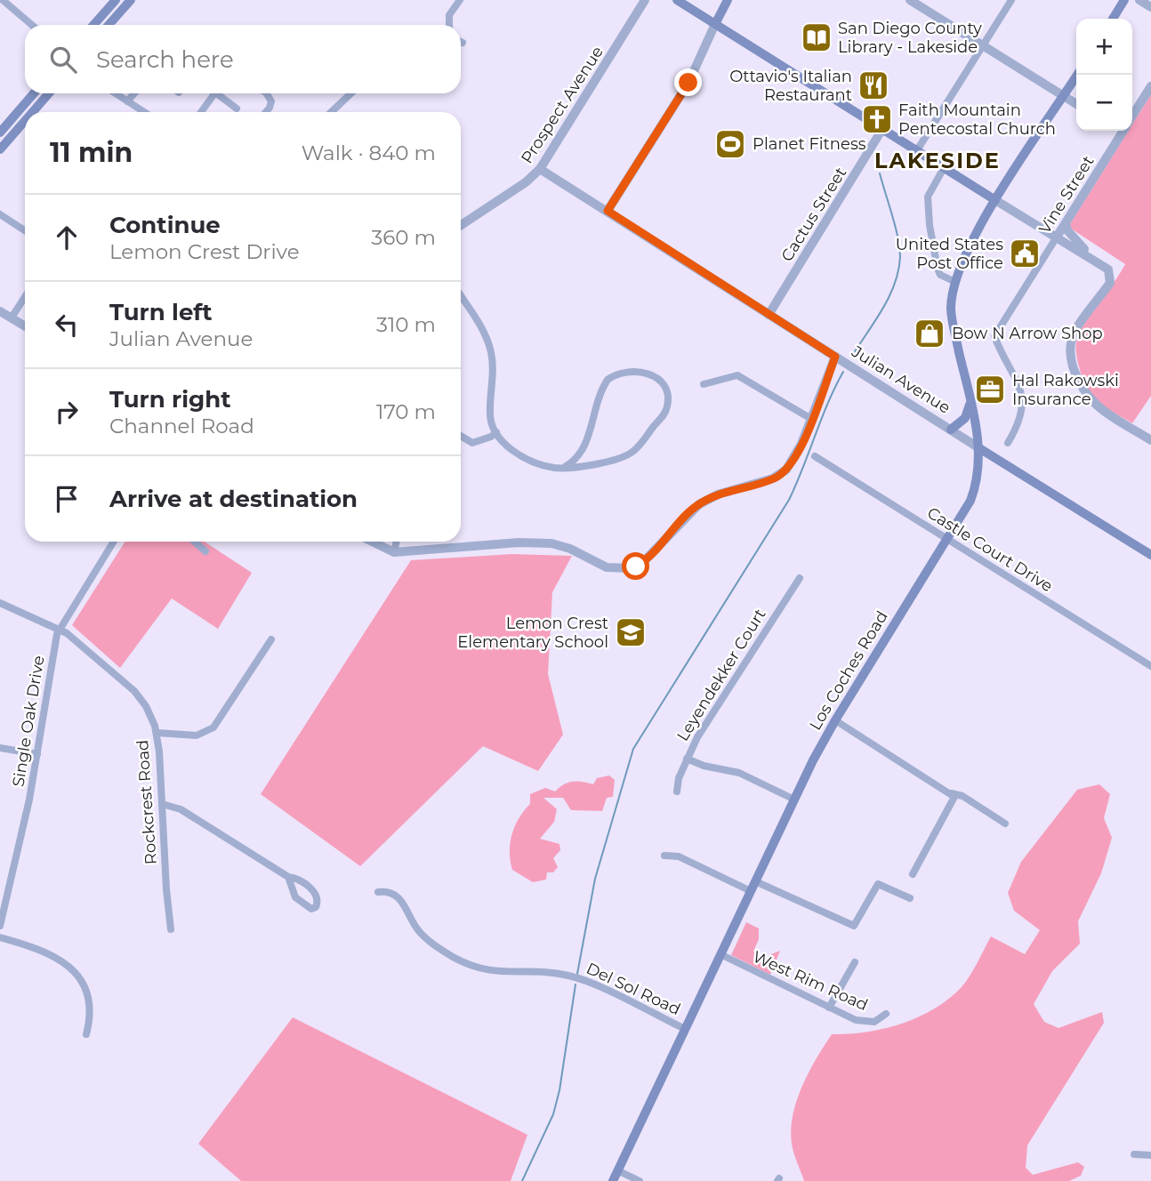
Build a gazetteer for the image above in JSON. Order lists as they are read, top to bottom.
{
  "streets": {
    "main road": ["Julian Avenue", "Los Coches Road"],
    "street": [
      "Prospect Avenue",
      "Vine Street",
      "Cactus Street",
      "Castle Court Drive",
      "Leyendekker Court",
      "Single Oak Drive",
      "Rockcrest Road",
      "West Rim Road",
      "Del Sol Road"
    ]
  },
  "crossings": [
    ["Prospect Avenue", "Julian Avenue"],
    ["Cactus Street", "Julian Avenue"],
    ["Julian Avenue", "Los Coches Road"],
    ["Castle Court Drive", "Los Coches Road"],
    ["Los Coches Road", "West Rim Road"],
    ["Los Coches Road", "Del Sol Road"],
    ["Single Oak Drive", "Rockcrest Road"]
  ],
  "districts": ["LAKESIDE"],
  "places": {
    "library": ["San Diego County Library - Lakeside"],
    "restaurant": ["Ottavio's Italian Restaurant"],
    "church": ["Faith Mountain Pentecostal Church"],
    "sports": ["Planet Fitness"],
    "public building": ["United States Post Office"],
    "shop": ["Bow N Arrow Shop"],
    "office": ["Hal Rakowski Insurance"],
    "school or university": ["Lemon Crest Elementary School"]
  },
  "page": {
    "map_buttons": ["+", "−"],
    "search": "Search here",
    "heading": ["11 min", "Walk · 840 m"],
    "list": [
      ["Continue", "Lemon Crest Drive", "360 m"],
      ["Turn left", "Julian Avenue", "310 m"],
      ["Turn right", "Channel Road", "170 m"],
      "Arrive at destination"
    ]
  }
}
